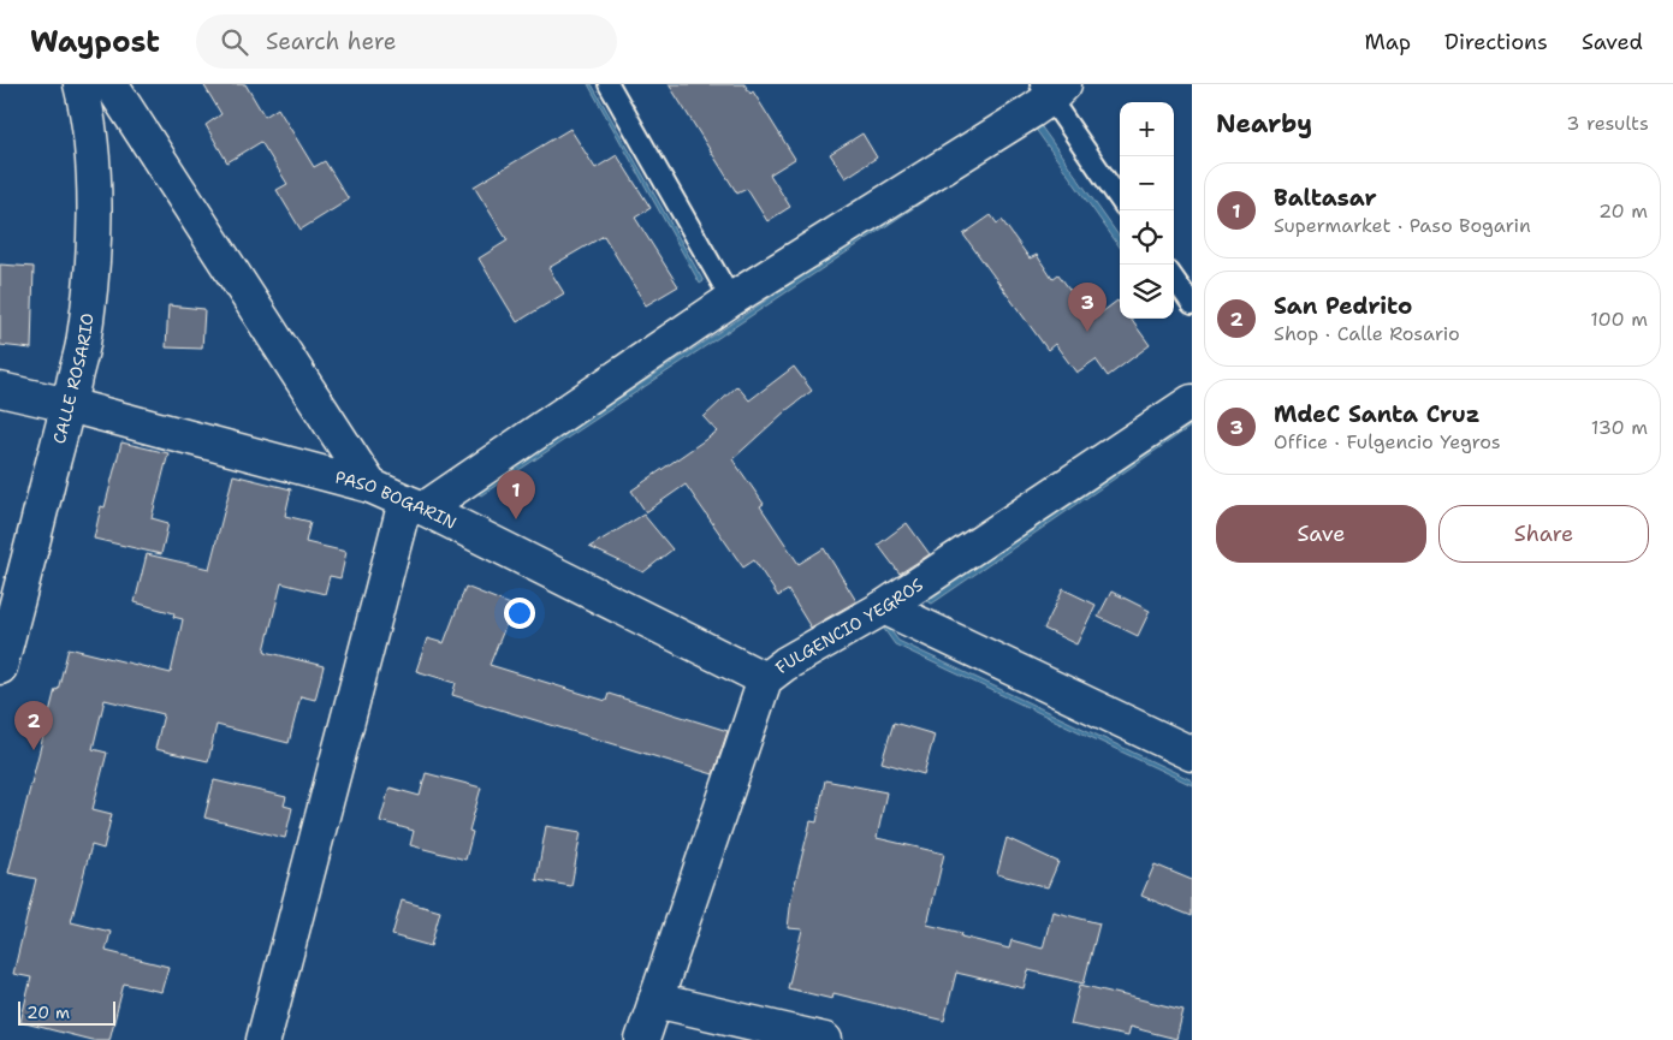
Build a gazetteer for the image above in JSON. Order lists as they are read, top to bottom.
{
  "streets": {
    "street": ["CALLE ROSARIO", "PASO BOGARIN", "FULGENCIO YEGROS"]
  },
  "crossings": [
    ["CALLE ROSARIO", "PASO BOGARIN"],
    ["PASO BOGARIN", "FULGENCIO YEGROS"]
  ],
  "scale_bar": "20 m",
  "page": {
    "header": "Waypost",
    "search": "Search here",
    "nav": ["Map", "Directions", "Saved"],
    "heading": ["Nearby", "3 results"],
    "map_buttons": ["+", "−"],
    "list": [
      {
        "mark": "1",
        "name": "Baltasar",
        "note": "Supermarket · Paso Bogarin",
        "value": "20 m"
      },
      {
        "mark": "2",
        "name": "San Pedrito",
        "note": "Shop · Calle Rosario",
        "value": "100 m"
      },
      {
        "mark": "3",
        "name": "MdeC Santa Cruz",
        "note": "Office · Fulgencio Yegros",
        "value": "130 m"
      }
    ],
    "pins": ["3", "1", "2"],
    "buttons": ["Save", "Share"],
    "scale": "20 m"
  }
}
